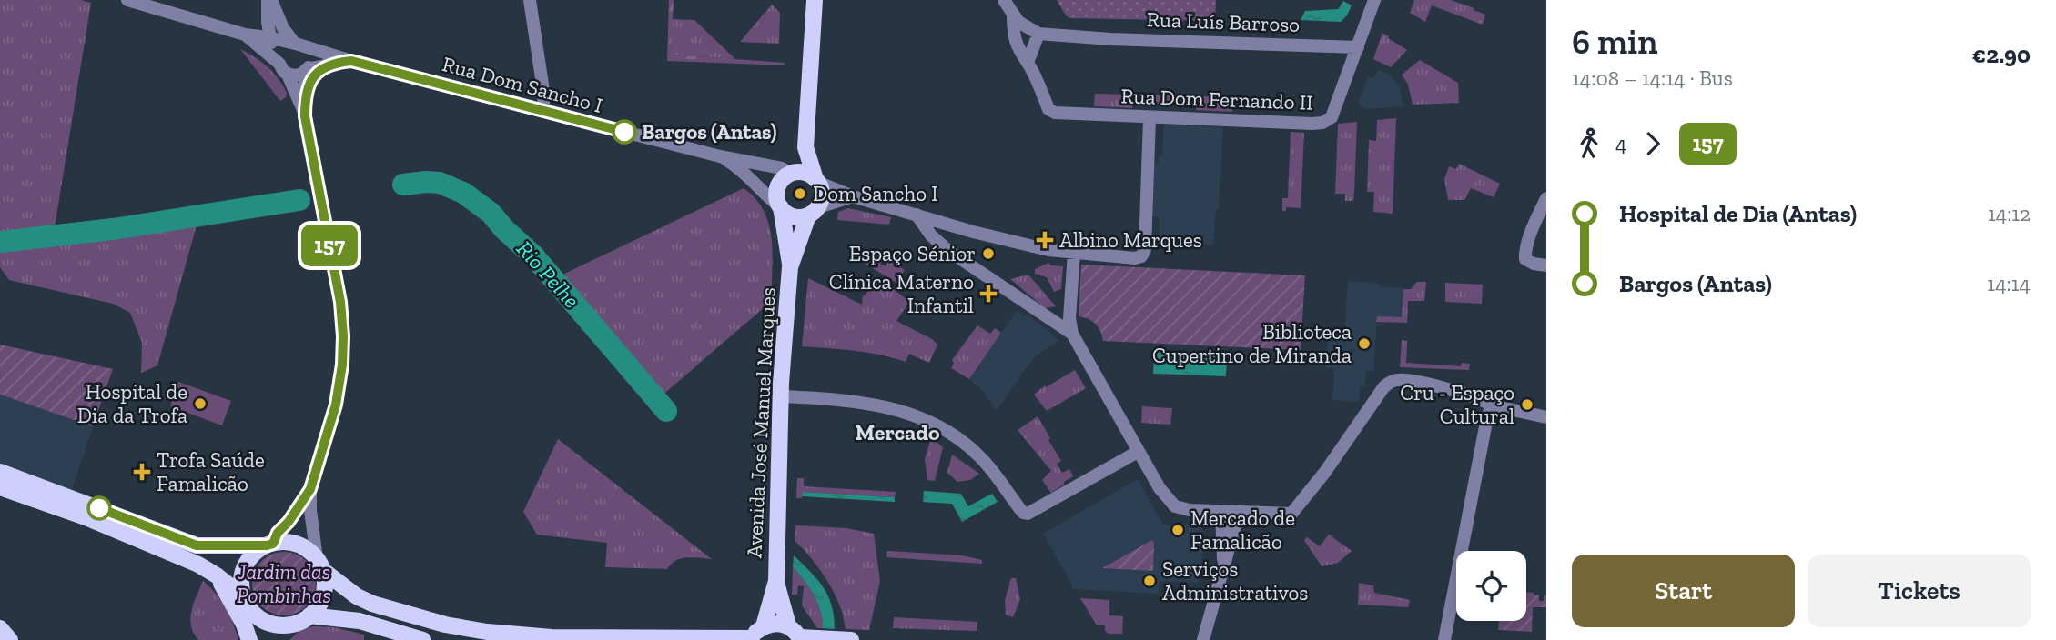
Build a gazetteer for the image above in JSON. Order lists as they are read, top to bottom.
{
  "streets": {
    "main road": ["Avenida José Manuel Marques"],
    "street": ["Rua Luís Barroso", "Rua Dom Sancho I", "Rua Dom Fernando II"]
  },
  "crossings": [
    ["Rua Luís Barroso", "Rua Dom Fernando II"],
    ["Rua Dom Sancho I", "Avenida José Manuel Marques"]
  ],
  "districts": ["Mercado"],
  "water": ["Rio Pelhe"],
  "parks": ["Jardim das Pombinhas"],
  "places": {
    "other": [
      "Bargos (Antas)",
      "Dom Sancho I",
      "Espaço Sénior",
      "Biblioteca Cupertino de Miranda",
      "Hospital de Dia da Trofa",
      "Cru - Espaço Cultural",
      "Mercado de Famalicão",
      "Serviços Administrativos"
    ],
    "health": ["Albino Marques", "Clínica Materno Infantil", "Trofa Saúde Famalicão"]
  },
  "lines": ["bus line 157"],
  "page": {
    "on_map": "157",
    "heading": ["6 min", "14:08 – 14:14 · Bus", "€2.90"],
    "legs": ["4", "157"],
    "list": [
      {
        "name": "Hospital de Dia (Antas)",
        "value": "14:12"
      },
      {
        "name": "Bargos (Antas)",
        "value": "14:14"
      }
    ],
    "buttons": ["Start", "Tickets"]
  }
}
